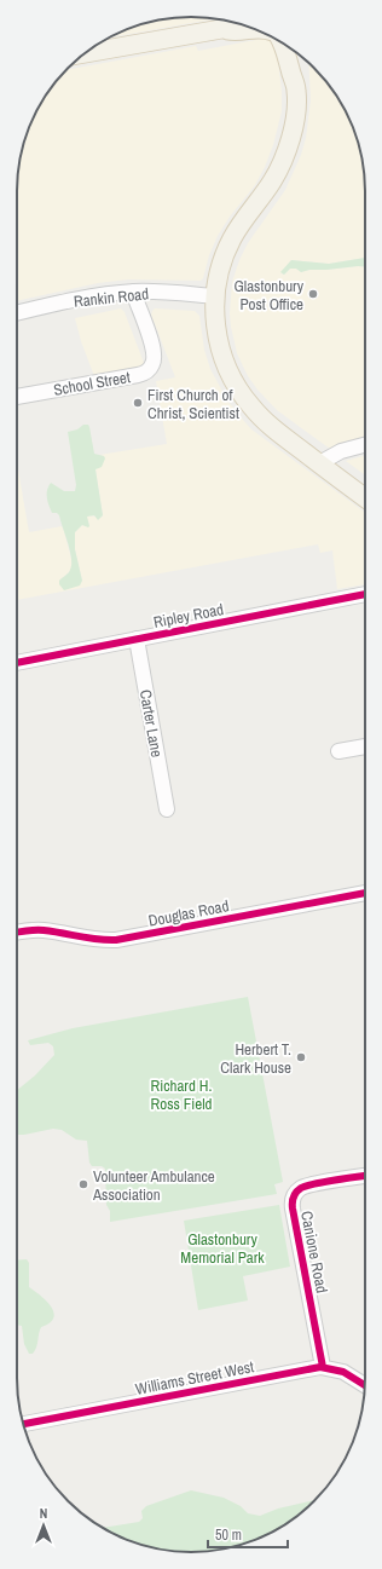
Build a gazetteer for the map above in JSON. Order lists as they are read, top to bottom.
{
  "streets": {
    "street": [
      "Rankin Road",
      "School Street",
      "Ripley Road",
      "Carter Lane",
      "Douglas Road",
      "Canione Road",
      "Williams Street West"
    ]
  },
  "crossings": [
    ["Rankin Road", "School Street"],
    ["Ripley Road", "Carter Lane"],
    ["Canione Road", "Williams Street West"]
  ],
  "parks": ["Richard H. Ross Field", "Glastonbury Memorial Park"],
  "places": [
    "Glastonbury Post Office",
    "First Church of Christ, Scientist",
    "Herbert T. Clark House",
    "Volunteer Ambulance Association"
  ],
  "scale_bar": "50 m",
  "north": "top"
}
